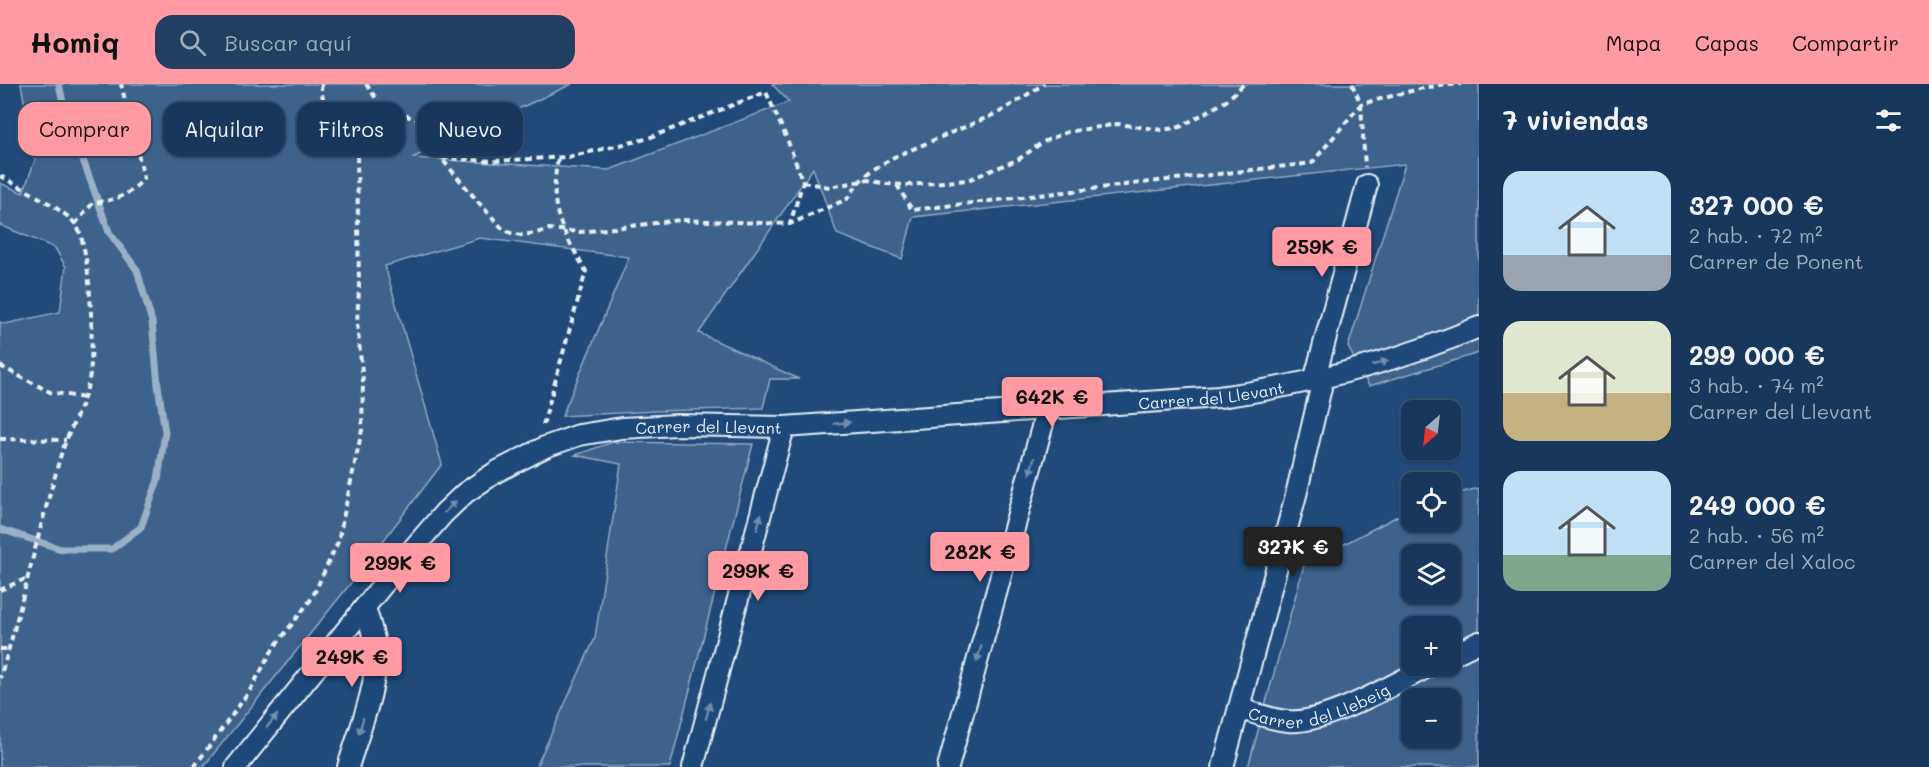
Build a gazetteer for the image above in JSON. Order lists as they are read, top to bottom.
{
  "streets": {
    "street": ["Carrer del Llevant", "Carrer del Llebeig"]
  },
  "one_way": ["Carrer del Llevant"],
  "north": "bottom left",
  "page": {
    "header": "Homiq",
    "search": "Buscar aquí",
    "nav": ["Mapa", "Capas", "Compartir"],
    "heading": "7 viviendas",
    "chip": [
      "Comprar",
      "Alquilar",
      "Filtros",
      "Nuevo"
    ],
    "list": [
      {
        "name": "327 000 €",
        "note": "2 hab. · 72 m² · Carrer de Ponent"
      },
      {
        "name": "299 000 €",
        "note": "3 hab. · 74 m² · Carrer del Llevant"
      },
      {
        "name": "249 000 €",
        "note": "2 hab. · 56 m² · Carrer del Xaloc"
      }
    ],
    "price": [
      "259K €",
      "642K €",
      "327K €",
      "282K €",
      "299K €",
      "299K €",
      "249K €"
    ],
    "map_buttons": ["+", "−"]
  }
}
